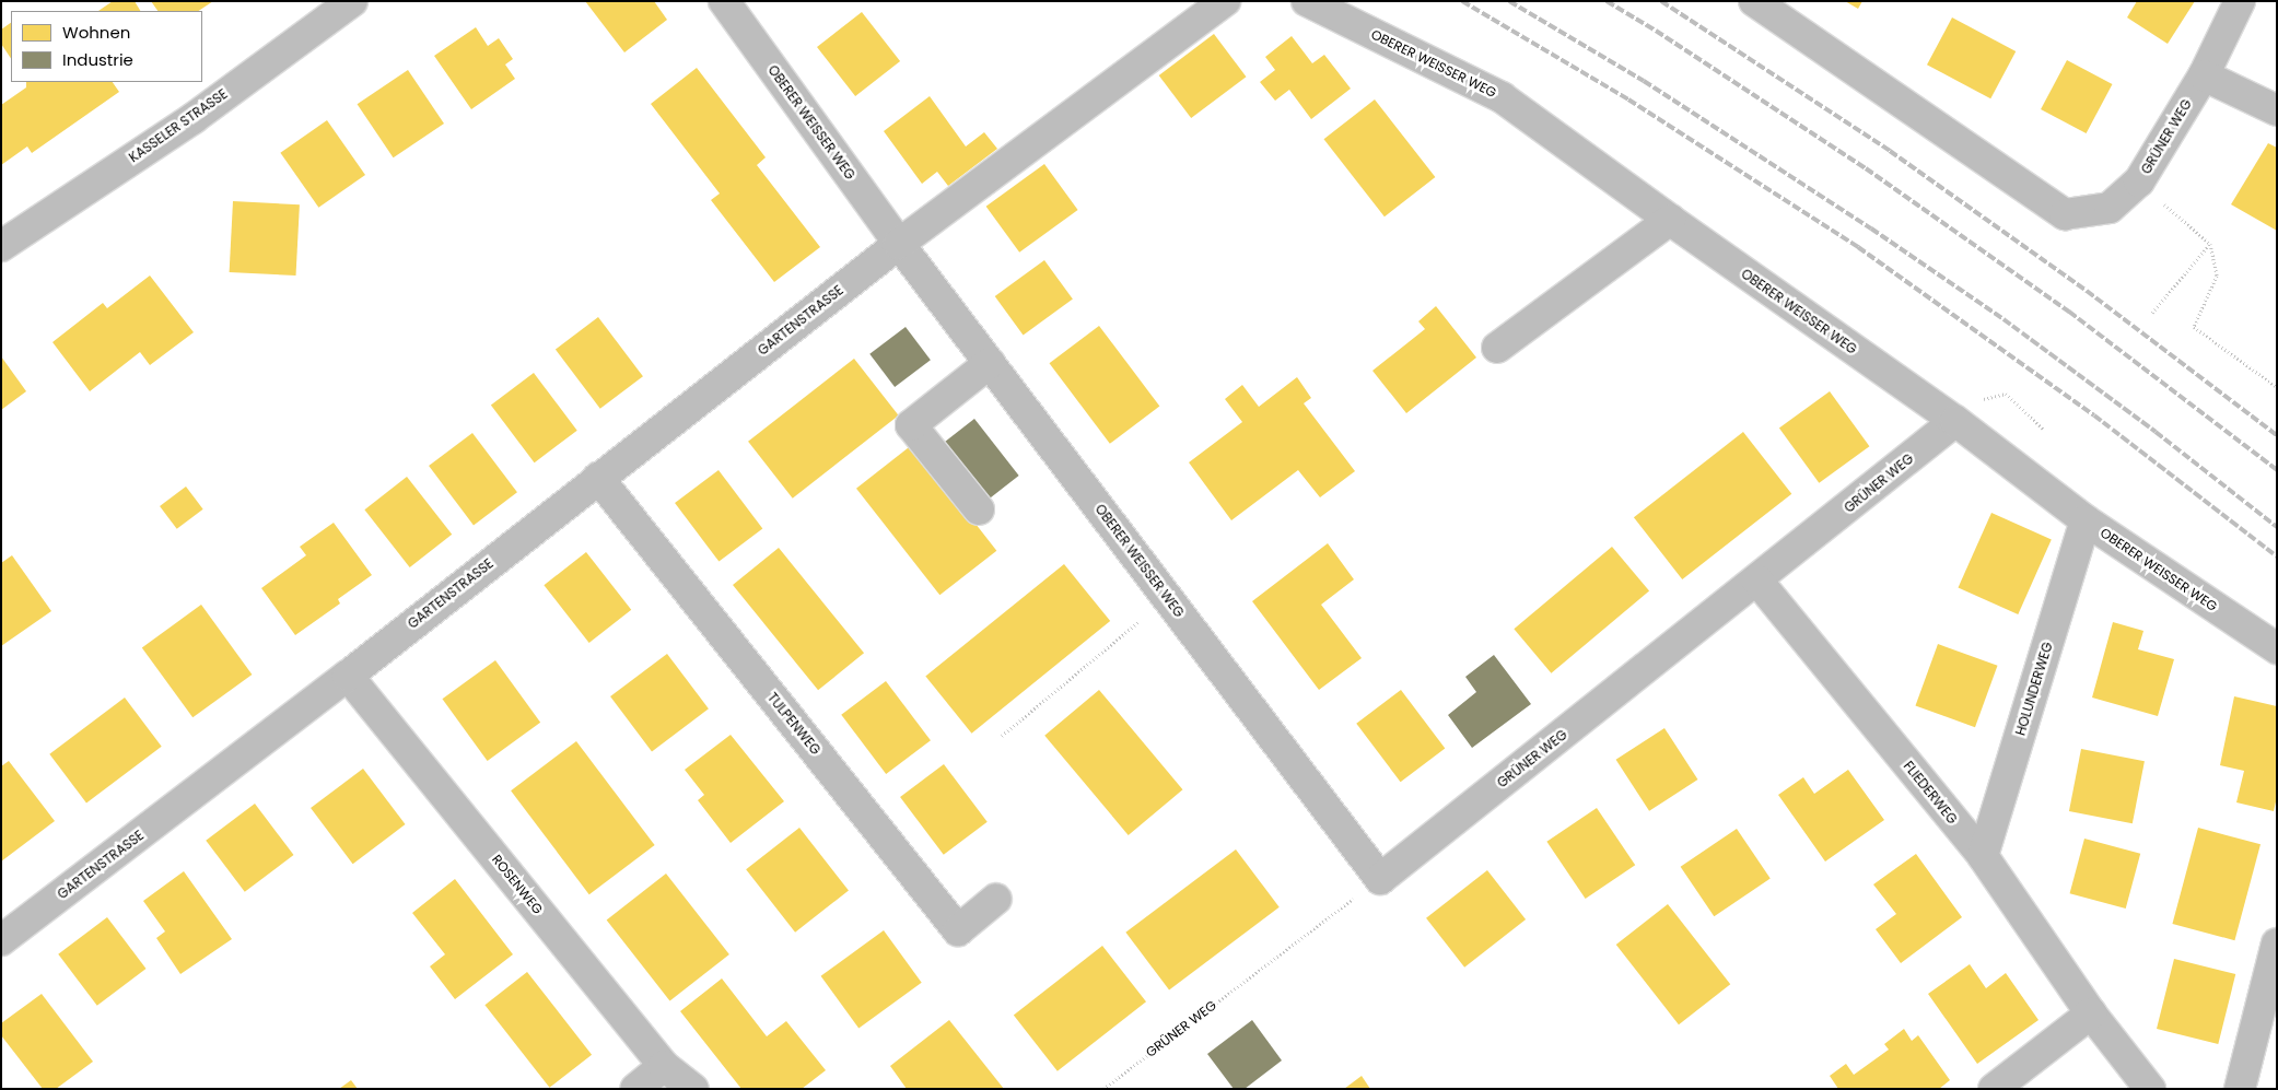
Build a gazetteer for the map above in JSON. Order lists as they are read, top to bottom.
{
  "streets": {
    "street": [
      "OBERER WEISSER WEG",
      "KASSELER STRASSE",
      "GRÜNER WEG",
      "GARTENSTRASSE",
      "HOLUNDERWEG",
      "TULPENWEG",
      "FLIEDERWEG",
      "ROSENWEG"
    ]
  },
  "crossings": [
    ["OBERER WEISSER WEG", "GRÜNER WEG"],
    ["OBERER WEISSER WEG", "GARTENSTRASSE"],
    ["OBERER WEISSER WEG", "HOLUNDERWEG"],
    ["GRÜNER WEG", "FLIEDERWEG"],
    ["GARTENSTRASSE", "TULPENWEG"],
    ["GARTENSTRASSE", "ROSENWEG"],
    ["HOLUNDERWEG", "FLIEDERWEG"]
  ],
  "legend": ["Wohnen", "Industrie"]
}
